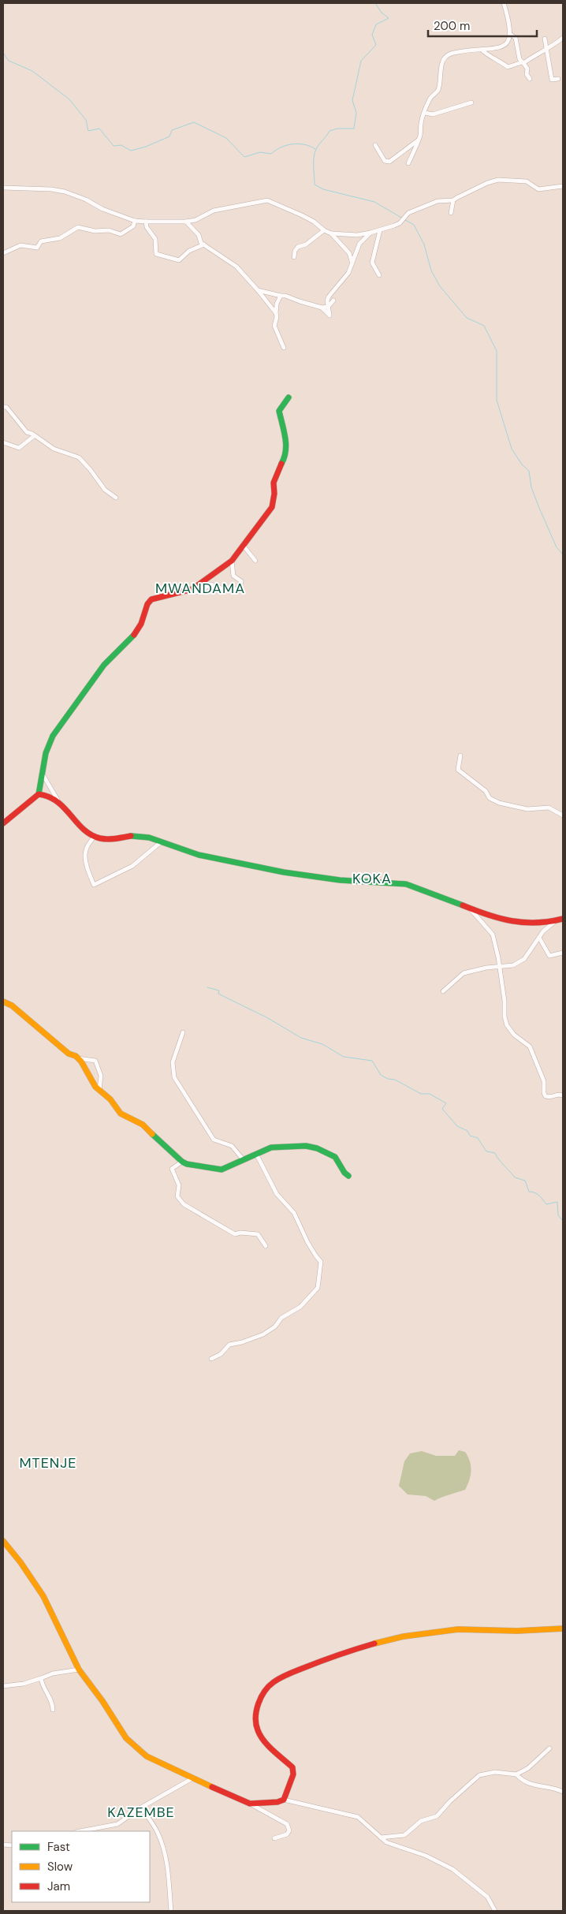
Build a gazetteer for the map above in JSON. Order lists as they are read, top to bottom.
{
  "districts": [
    "MWANDAMA",
    "KOKA",
    "MTENJE",
    "KAZEMBE"
  ],
  "legend": ["Fast", "Slow", "Jam"],
  "scale_bar": "200 m"
}
